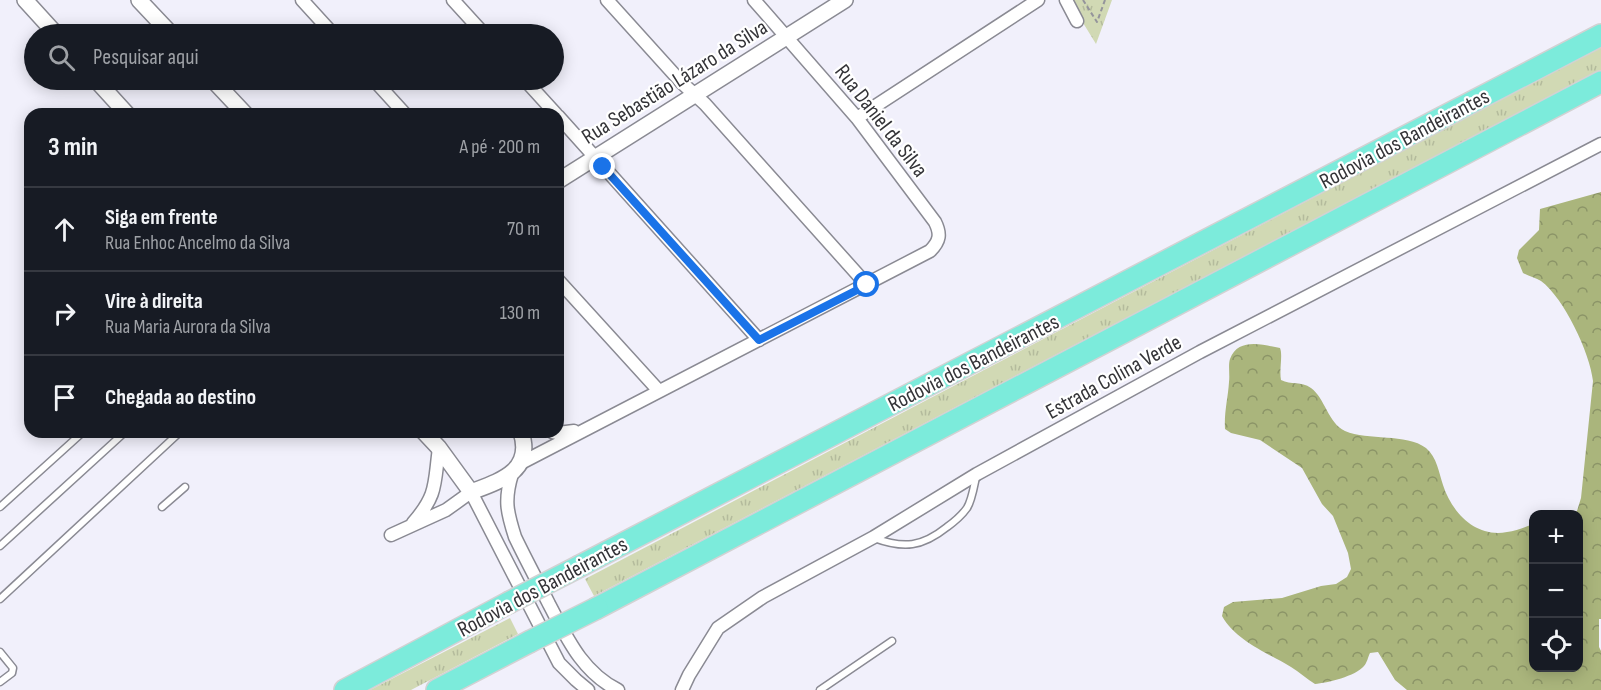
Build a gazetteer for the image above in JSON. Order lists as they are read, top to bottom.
{
  "streets": {
    "highway": ["Rodovia dos Bandeirantes"],
    "street": ["Rua Sebastião Lázaro da Silva", "Rua Daniel da Silva", "Estrada Colina Verde"]
  },
  "crossings": [
    ["Rua Sebastião Lázaro da Silva", "Rua Daniel da Silva"]
  ],
  "page": {
    "search": "Pesquisar aqui",
    "heading": ["3 min", "A pé · 200 m"],
    "list": [
      ["Siga em frente", "Rua Enhoc Ancelmo da Silva", "70 m"],
      ["Vire à direita", "Rua Maria Aurora da Silva", "130 m"],
      "Chegada ao destino"
    ],
    "map_buttons": ["+", "−"]
  }
}
